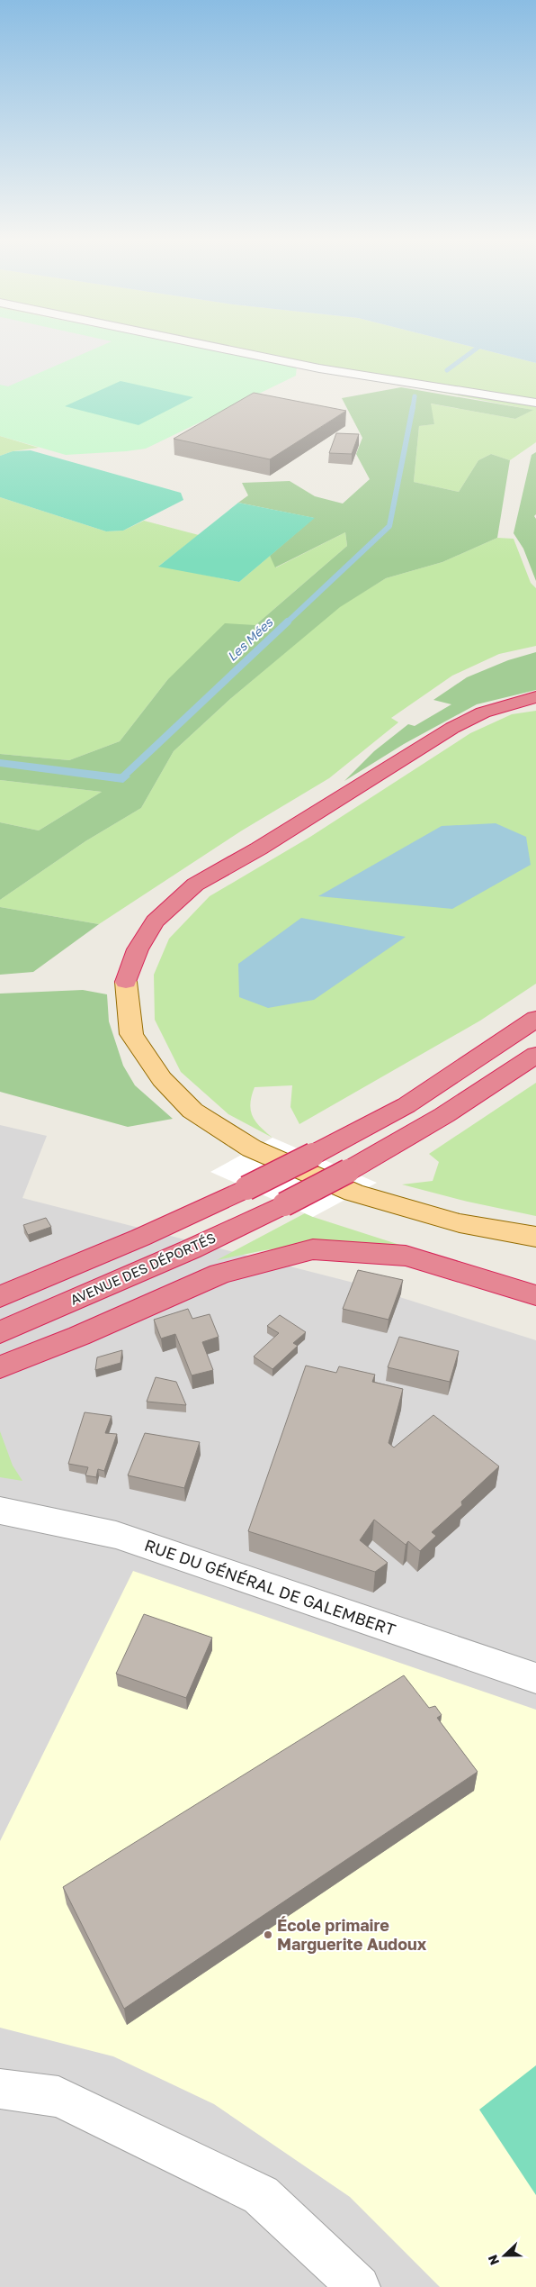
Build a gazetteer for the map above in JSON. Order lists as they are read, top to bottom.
{
  "streets": {
    "highway": ["AVENUE DES DÉPORTÉS"],
    "street": ["RUE DU GÉNÉRAL DE GALEMBERT"]
  },
  "water": ["Les Mées"],
  "places": ["École primaire Marguerite Audoux"],
  "north": "left"
}
